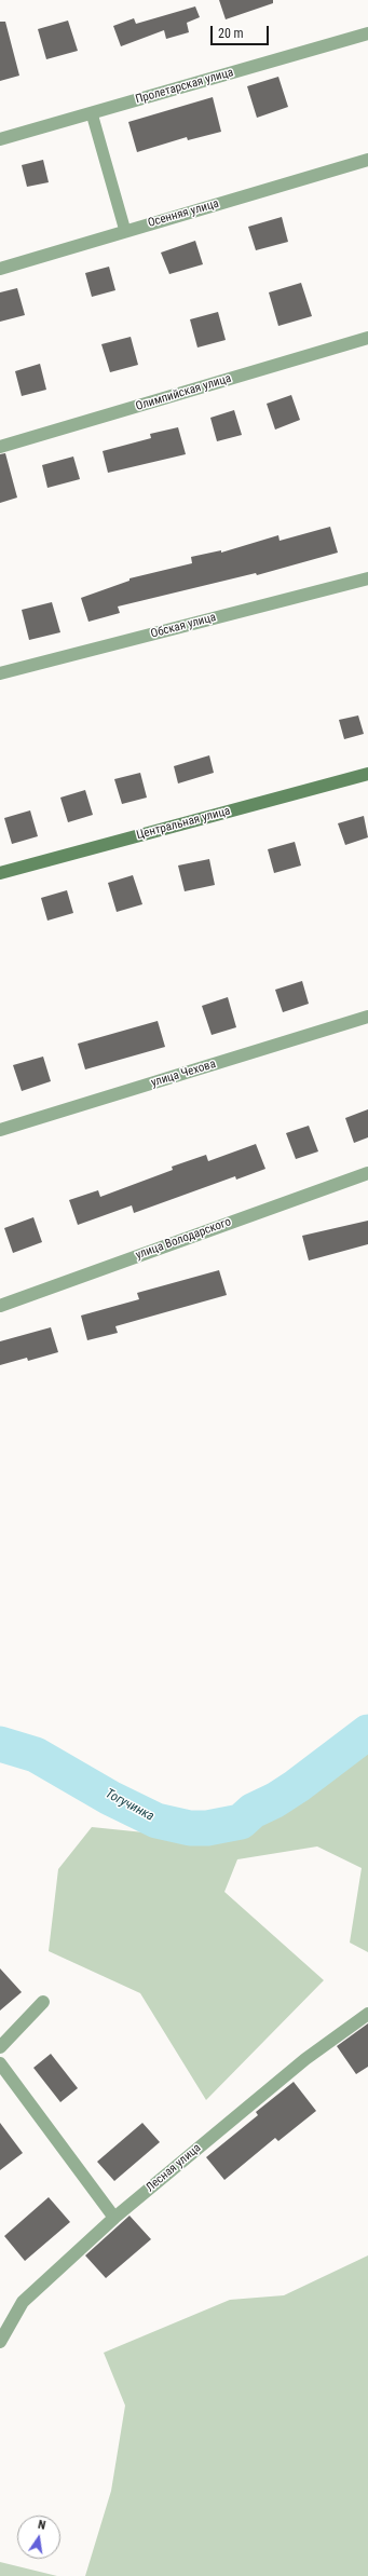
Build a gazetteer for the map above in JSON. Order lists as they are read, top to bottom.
{
  "streets": {
    "main road": ["Центральная улица"],
    "street": [
      "Пролетарская улица",
      "Осенняя улица",
      "Олимпийская улица",
      "Обская улица",
      "улица Чехова",
      "улица Володарского",
      "Лесная улица"
    ]
  },
  "water": ["Тогучинка"],
  "scale_bar": "20 m",
  "north": "top"
}
